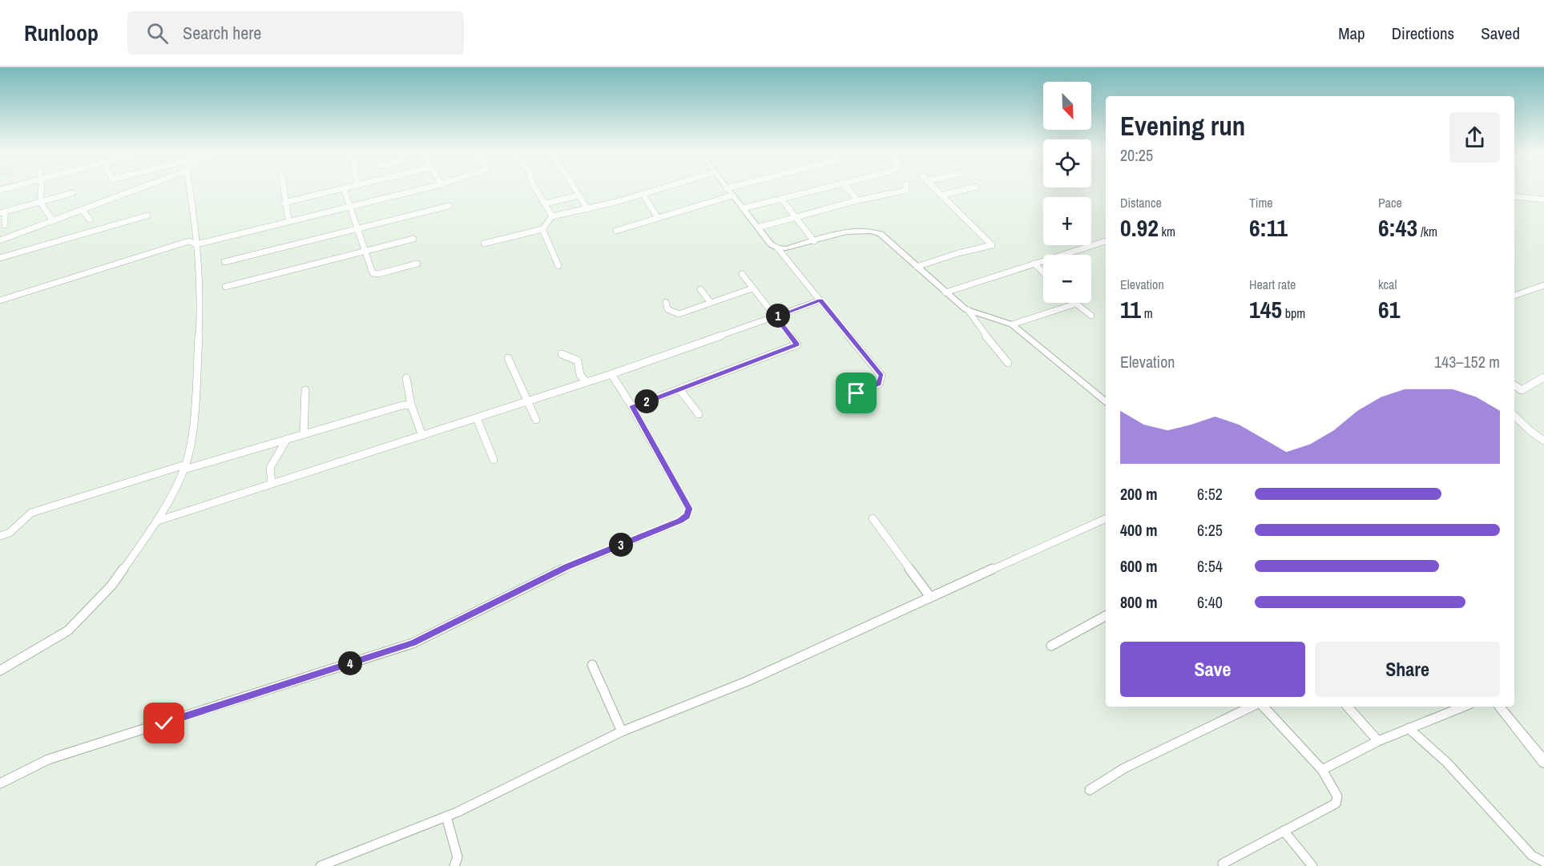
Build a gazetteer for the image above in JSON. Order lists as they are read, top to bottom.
{
  "north": "bottom right",
  "page": {
    "header": "Runloop",
    "search": "Search here",
    "nav": ["Map", "Directions", "Saved"],
    "map_buttons": ["+", "−"],
    "heading": ["Evening run", "20:25"],
    "stats": [
      ["Distance", "0.92 km"],
      ["Time", "6:11"],
      ["Pace", "6:43 /km"],
      ["Elevation", "11 m"],
      ["Heart rate", "145 bpm"],
      ["kcal", "61"]
    ],
    "pins": [
      "1",
      "2",
      "3",
      "4"
    ],
    "chart": ["Elevation", "143–152 m"],
    "list": [
      {
        "name": "200 m",
        "note": "6:52"
      },
      {
        "name": "400 m",
        "note": "6:25"
      },
      {
        "name": "600 m",
        "note": "6:54"
      },
      {
        "name": "800 m",
        "note": "6:40"
      }
    ],
    "buttons": ["Save", "Share"]
  }
}
